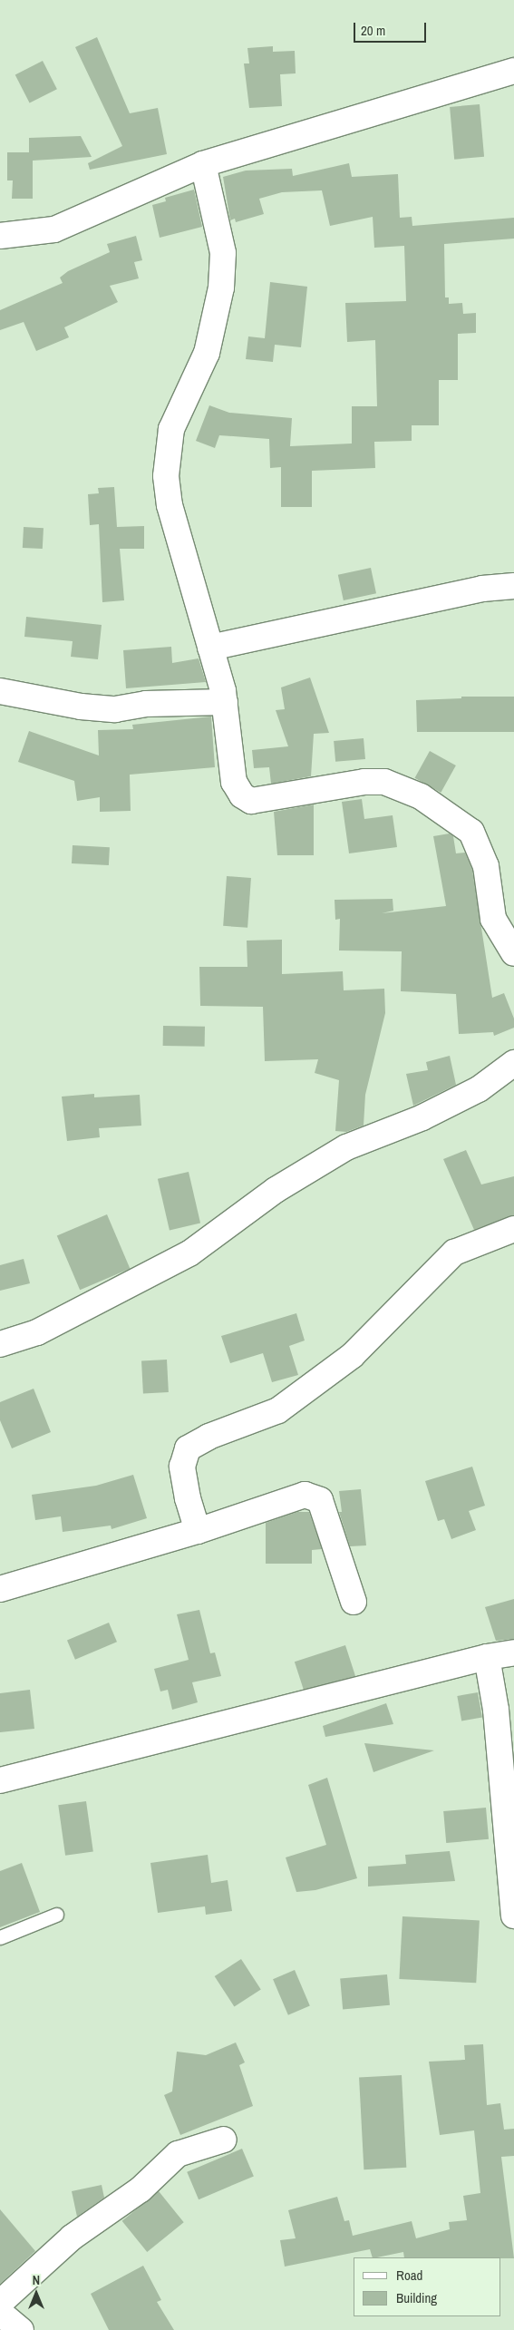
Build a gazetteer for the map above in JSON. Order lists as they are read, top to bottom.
{
  "legend": ["Road", "Building"],
  "scale_bar": "20 m",
  "north": "top"
}
